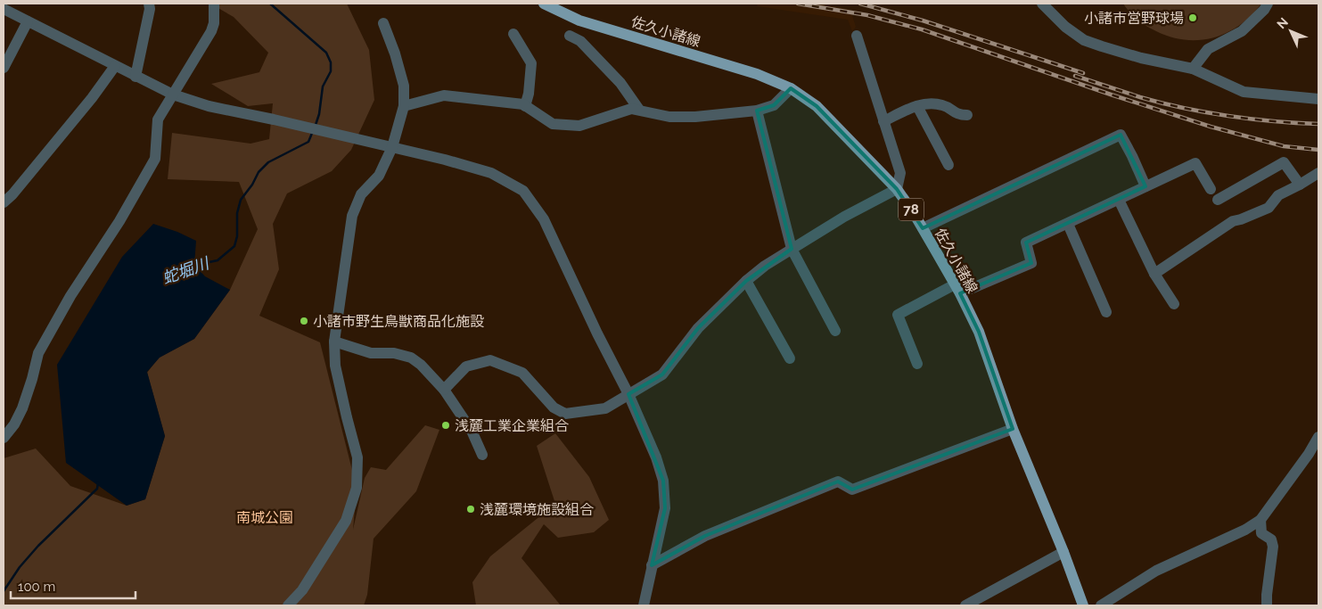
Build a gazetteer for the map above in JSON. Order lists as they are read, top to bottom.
{
  "streets": {
    "main road": ["佐久小諸線", "78"]
  },
  "water": ["蛇堀川"],
  "parks": ["南城公園"],
  "places": [
    "小諸市営野球場",
    "小諸市野生鳥獣商品化施設",
    "浅麓工業企業組合",
    "浅麓環境施設組合"
  ],
  "scale_bar": "100 m",
  "north": "top left"
}
